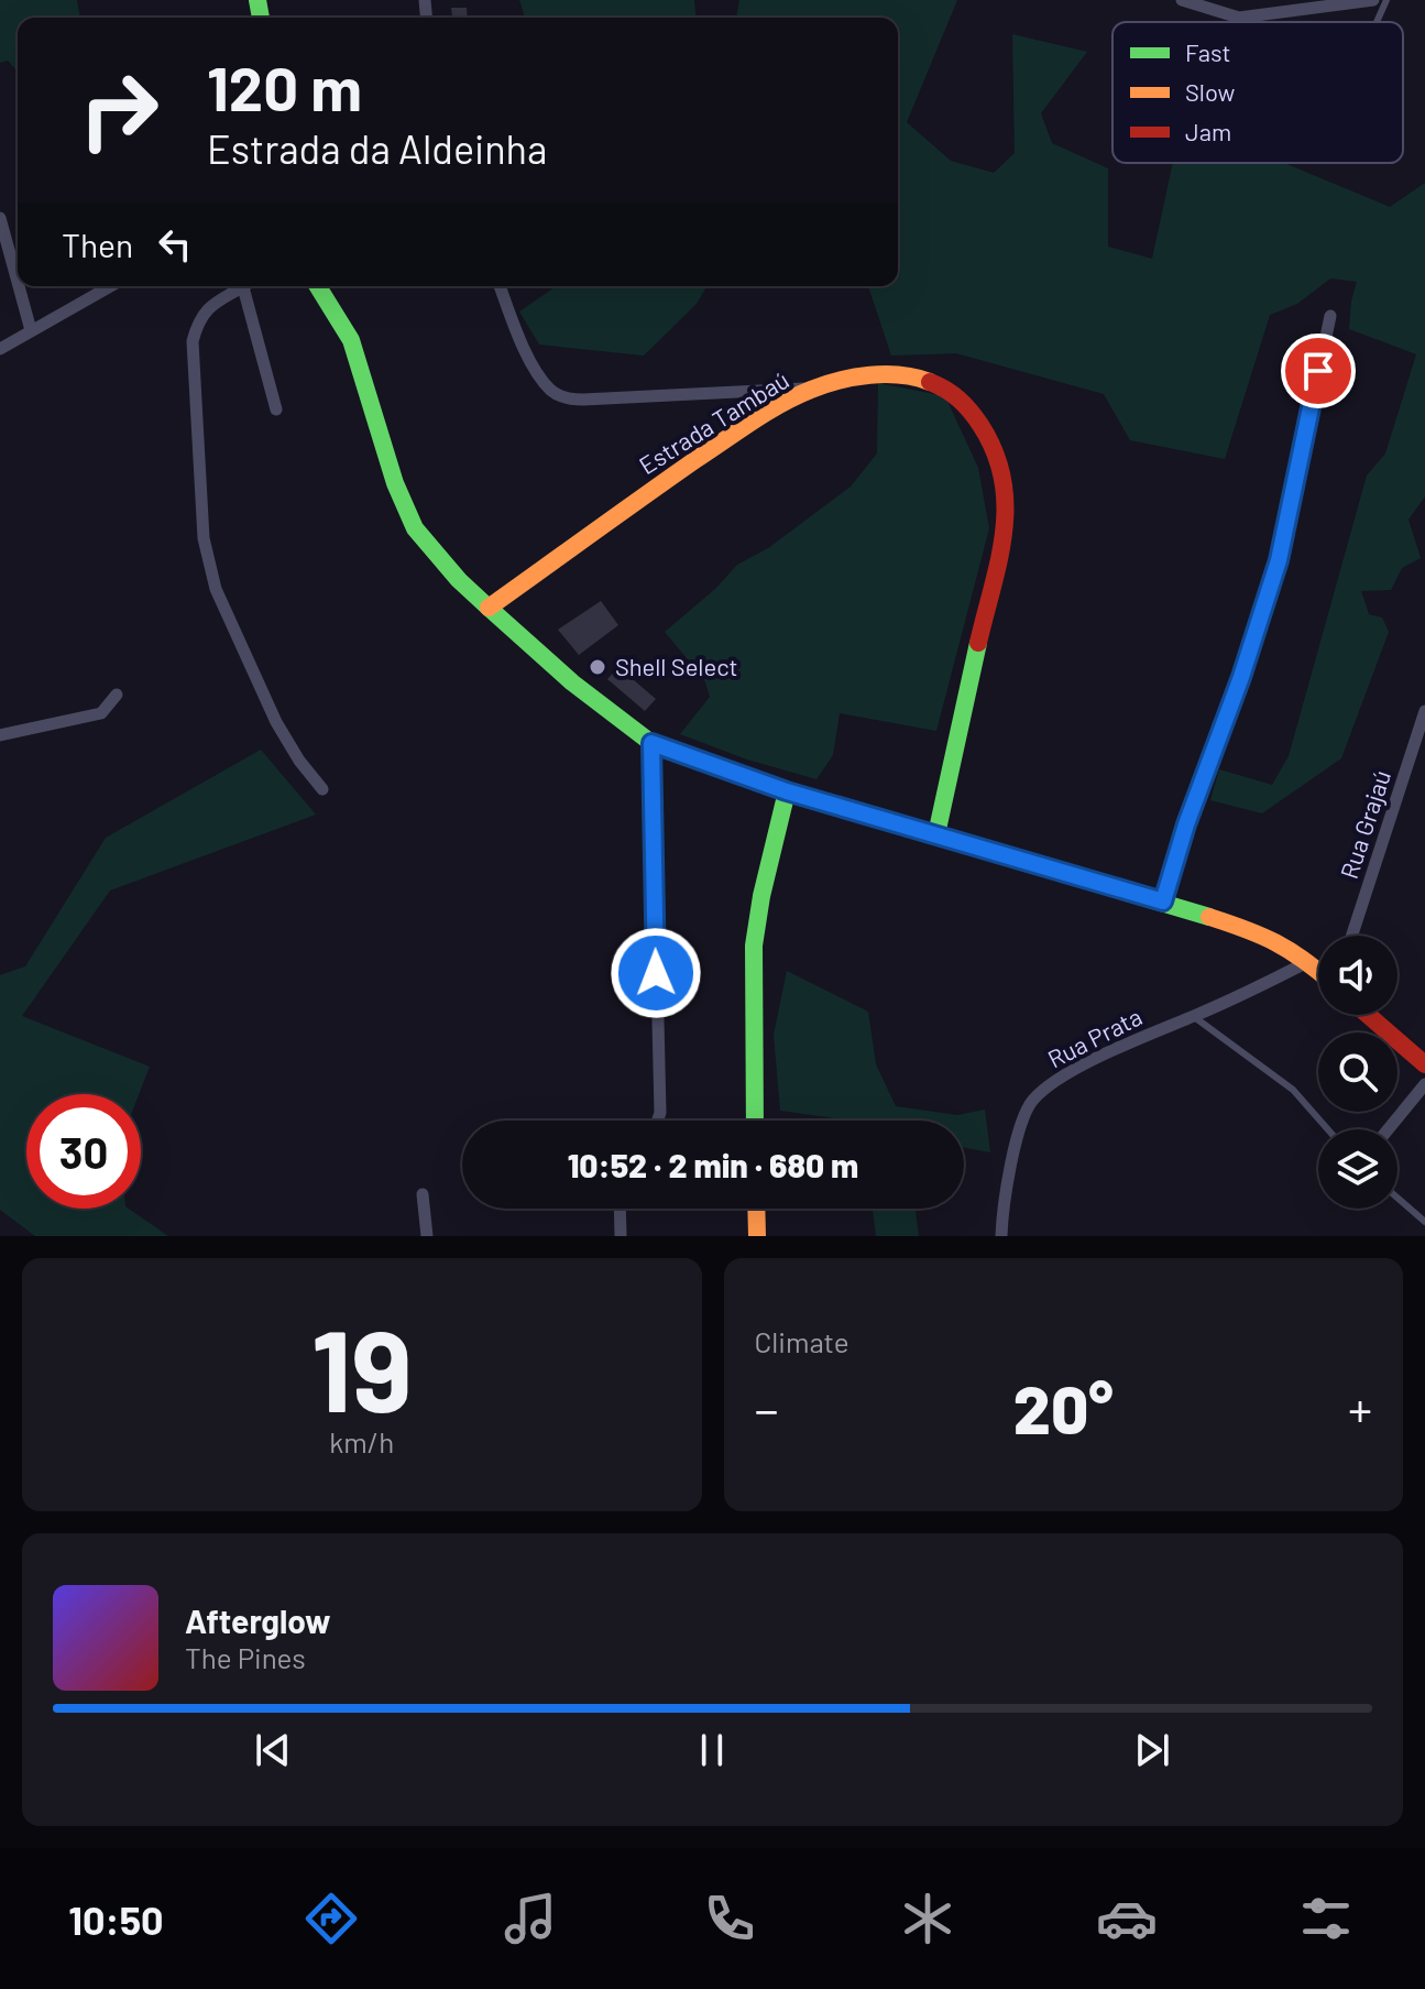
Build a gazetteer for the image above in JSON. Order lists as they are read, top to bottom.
{
  "streets": {
    "street": ["Estrada Tambaú", "Rua Grajaú", "Rua Prata"]
  },
  "places": ["Shell Select"],
  "legend": ["Fast", "Slow", "Jam"],
  "page": {
    "turn": ["120 m", "Estrada da Aldeinha"],
    "then": "Then",
    "limit": "30",
    "trip": "10:52 · 2 min · 680 m",
    "tile": [
      ["19", "km/h"],
      "Climate"
    ],
    "heat": ["−", "20°", "+"],
    "song": ["Afterglow", "The Pines"],
    "tabs": "10:50"
  }
}
